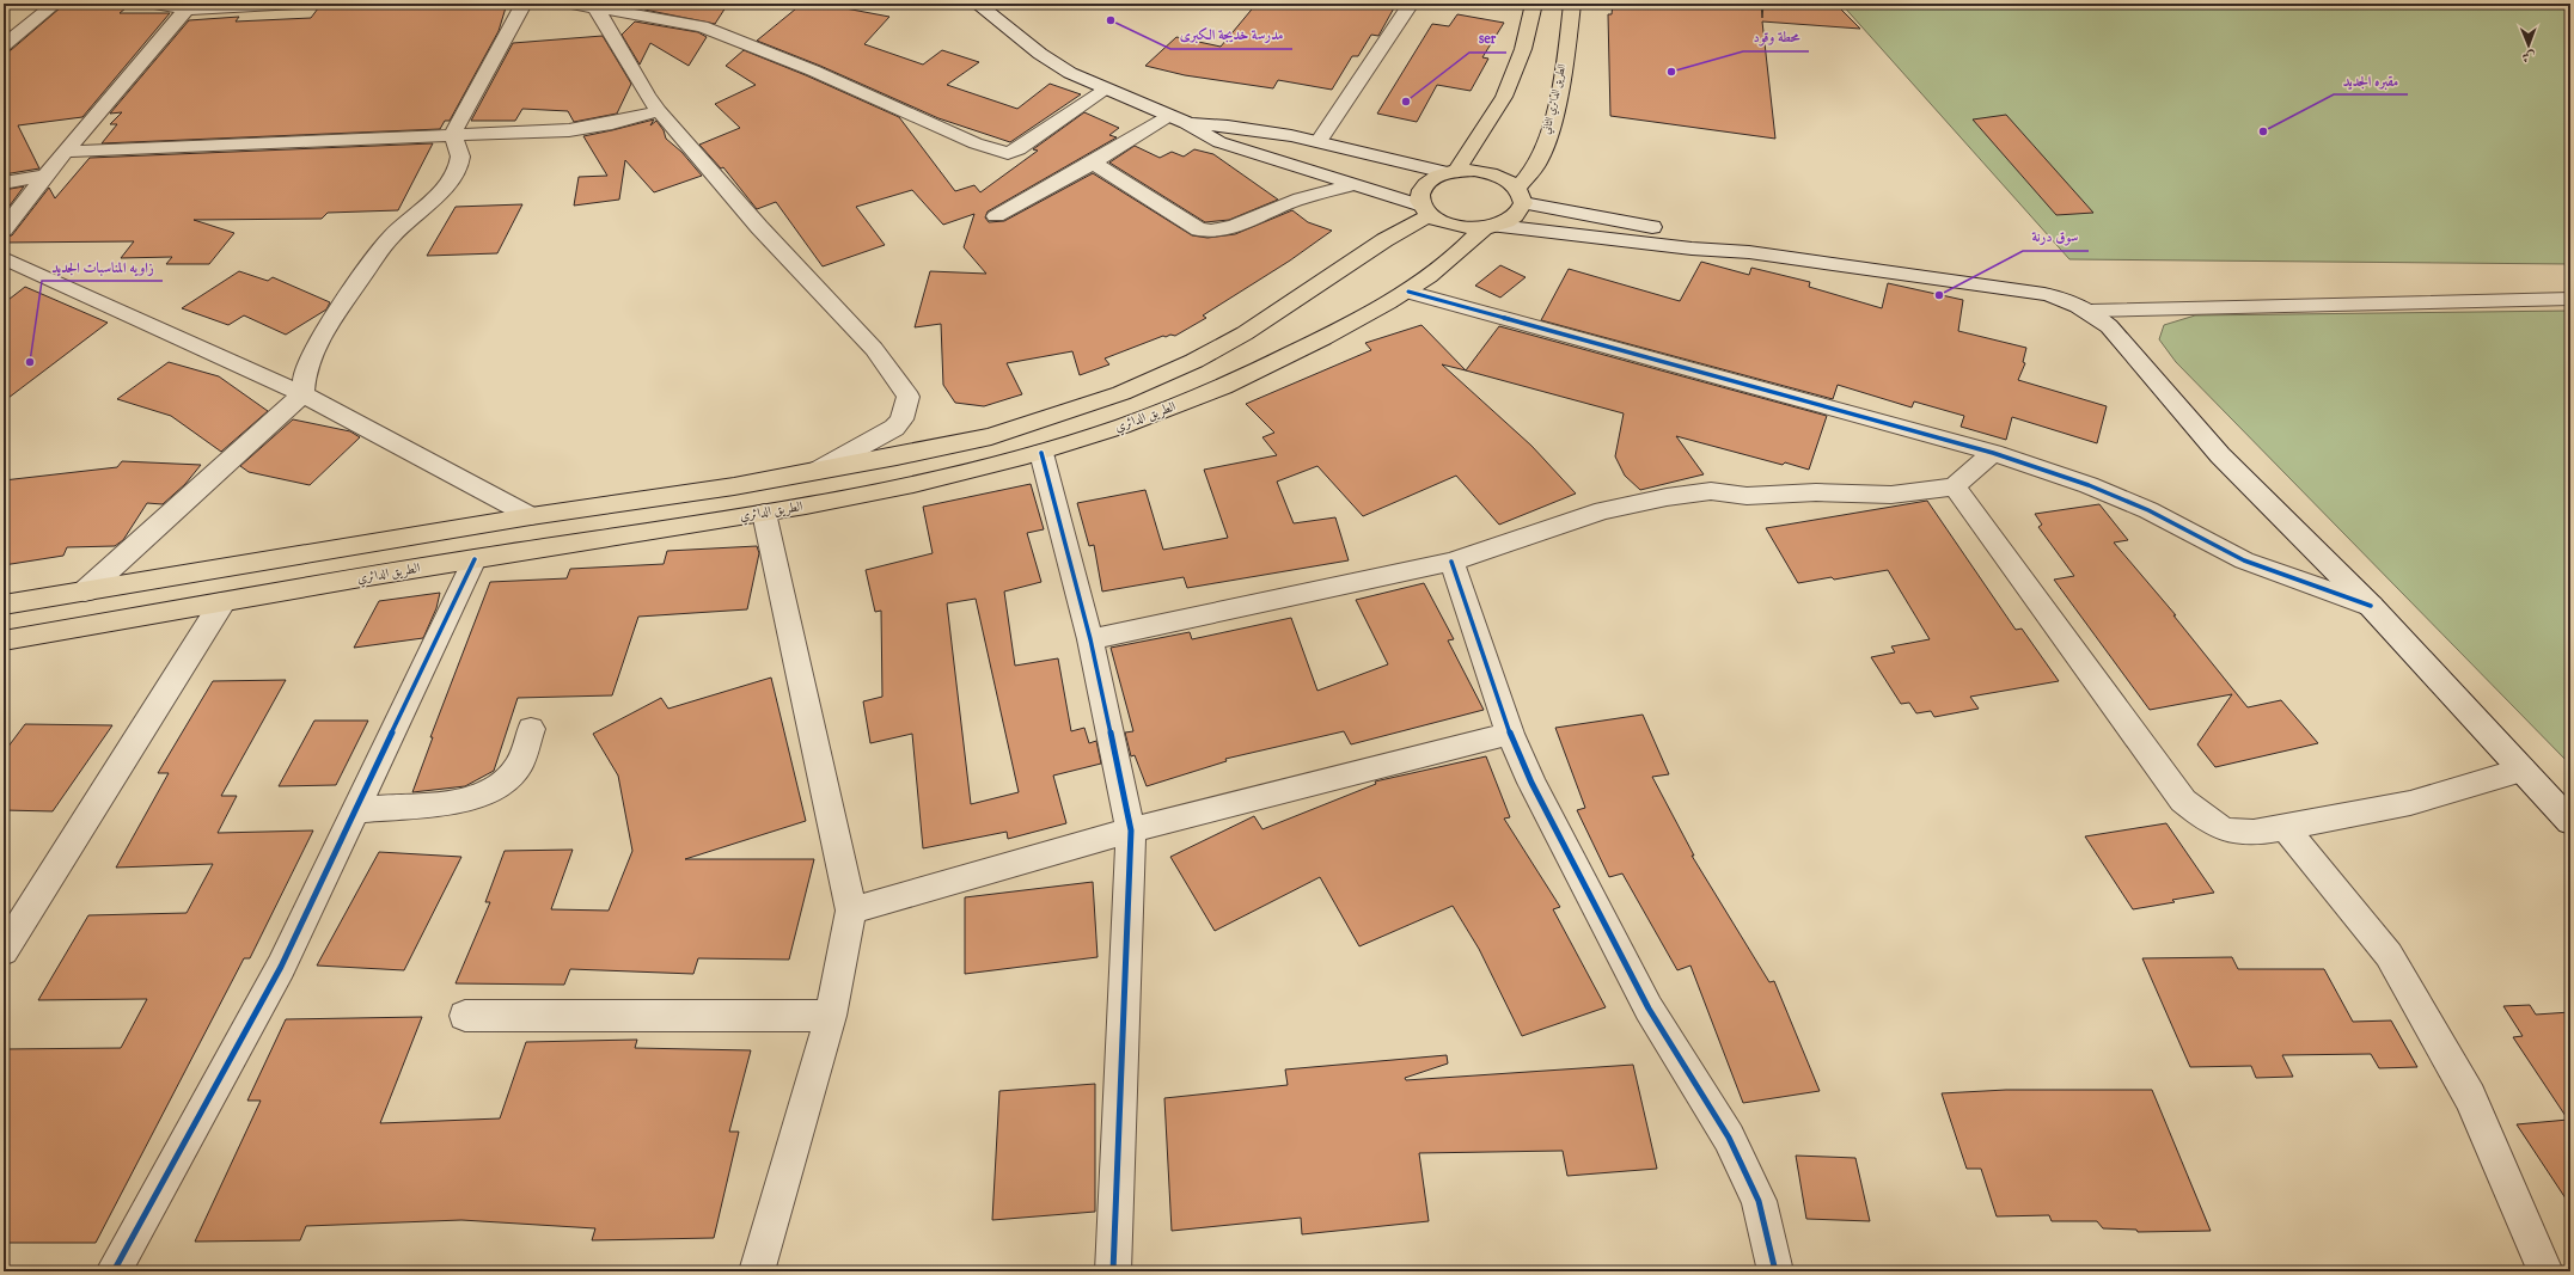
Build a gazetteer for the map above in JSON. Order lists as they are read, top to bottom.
{
  "streets": {
    "main road": ["الطريق الدائري الثاني", "الطريق الدائري"]
  },
  "crossings": [
    ["الطريق الدائري الثاني", "الطريق الدائري"]
  ],
  "places": [
    "مدرسة خديجة الكبرى",
    "محطة وقود",
    "ser",
    "مقبره الجديد",
    "سوق درنة",
    "زاويه المناسبات الجديد"
  ],
  "north": "bottom"
}
